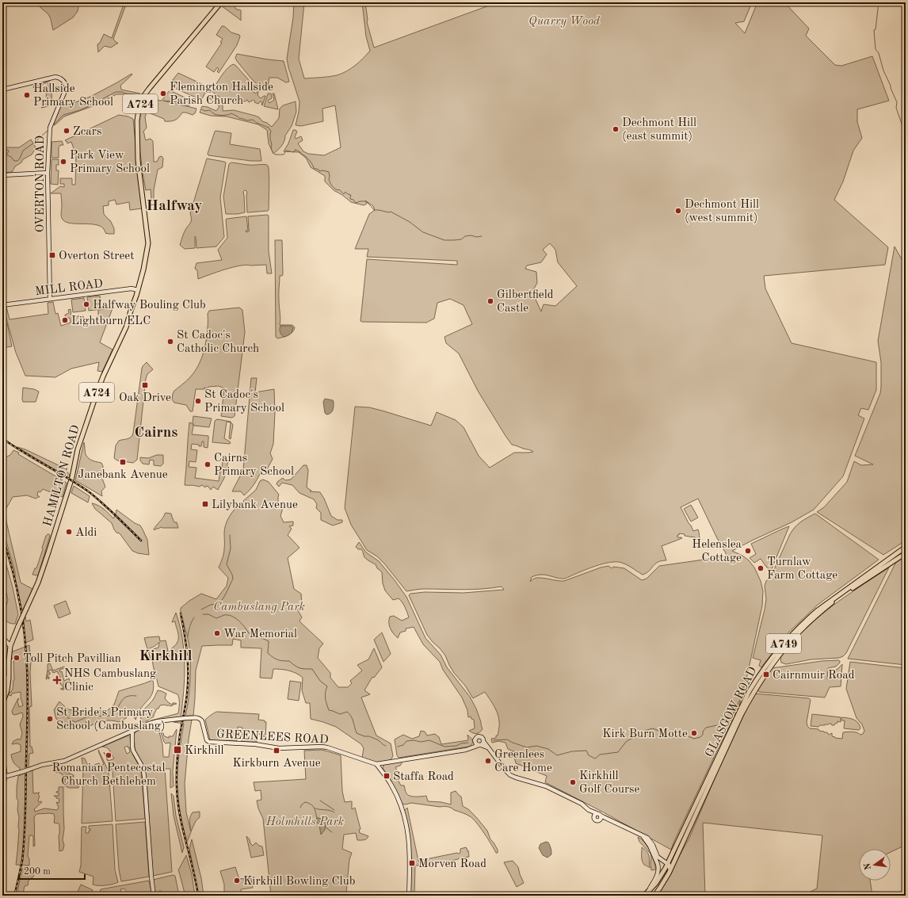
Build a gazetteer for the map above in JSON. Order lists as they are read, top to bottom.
{
  "streets": {
    "main road": [
      "A724",
      "OVERTON ROAD",
      "MILL ROAD",
      "HAMILTON ROAD",
      "A749",
      "GLASGOW ROAD",
      "GREENLEES ROAD"
    ]
  },
  "crossings": [
    ["OVERTON ROAD", "MILL ROAD"],
    ["MILL ROAD", "HAMILTON ROAD"],
    ["A749", "GLASGOW ROAD"]
  ],
  "districts": ["Halfway", "Cairns", "Kirkhill"],
  "parks": ["Quarry Wood", "Cambuslang Park", "Holmhills Park"],
  "places": {
    "other": [
      "Flemington Hallside Parish Church",
      "Hallside Primary School",
      "Dechmont Hill (east summit)",
      "Zcars",
      "Park View Primary School",
      "Dechmont Hill (west summit)",
      "Gilbertfield Castle",
      "Halfway Bouling Club",
      "Lightburn ELC",
      "St Cadoc's Catholic Church",
      "St Cadoc's Primary School",
      "Cairns Primary School",
      "Aldi",
      "Helenslea Cottage",
      "Turnlaw Farm Cottage",
      "War Memorial",
      "Toll Pitch Pavillian",
      "St Bride's Primary School (Cambuslang)",
      "Kirk Burn Motte",
      "Romanian Pentecostal Church Bethlehem",
      "Greenlees Care Home",
      "Kirkhill Golf Course",
      "Kirkhill Bowling Club"
    ],
    "transit": [
      "Overton Street",
      "Oak Drive",
      "Janebank Avenue",
      "Lilybank Avenue",
      "Cairnmuir Road",
      "Kirkhill",
      "Kirkburn Avenue",
      "Staffa Road",
      "Morven Road"
    ],
    "health": ["NHS Cambuslang Clinic"]
  },
  "scale_bar": "200 m",
  "north": "left"
}
